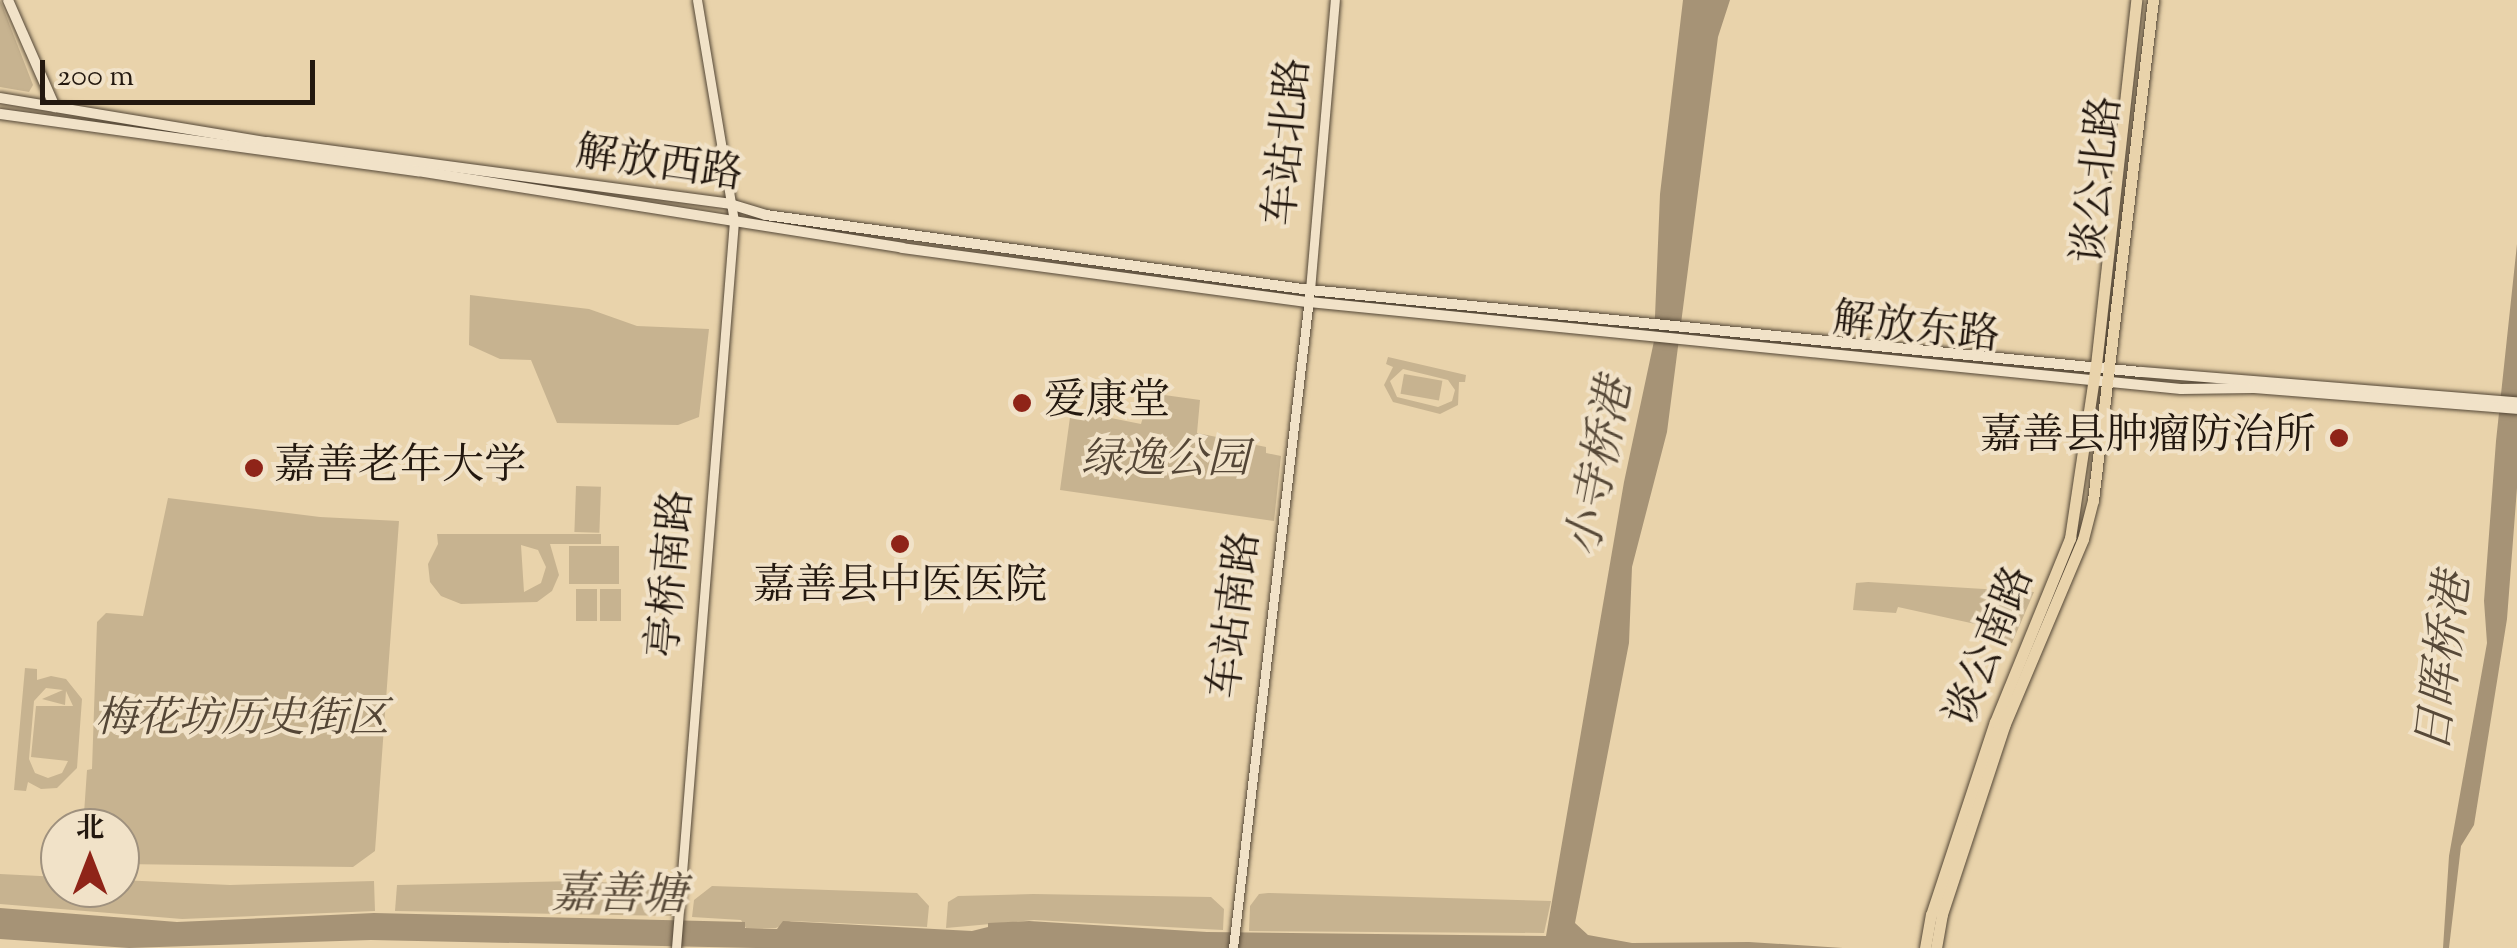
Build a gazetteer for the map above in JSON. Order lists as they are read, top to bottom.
{
  "streets": {
    "main road": [
      "解放西路",
      "谈公北路",
      "解放东路",
      "谈公南路"
    ],
    "street": ["车站北路", "亭桥南路", "车站南路"]
  },
  "crossings": [
    ["车站北路", "解放西路"],
    ["车站北路", "解放东路"],
    ["车站北路", "车站南路"],
    ["解放西路", "解放东路"],
    ["解放西路", "亭桥南路"],
    ["解放西路", "车站南路"],
    ["谈公北路", "解放东路"],
    ["谈公北路", "谈公南路"],
    ["解放东路", "车站南路"],
    ["解放东路", "谈公南路"]
  ],
  "water": ["小寺桥港", "日晖桥港", "嘉善塘"],
  "parks": ["绿逸公园", "梅花坊历史街区"],
  "places": [
    "爱康堂",
    "嘉善县肿瘤防治所",
    "嘉善老年大学",
    "嘉善县中医医院"
  ],
  "scale_bar": "200 m",
  "north": "top"
}
